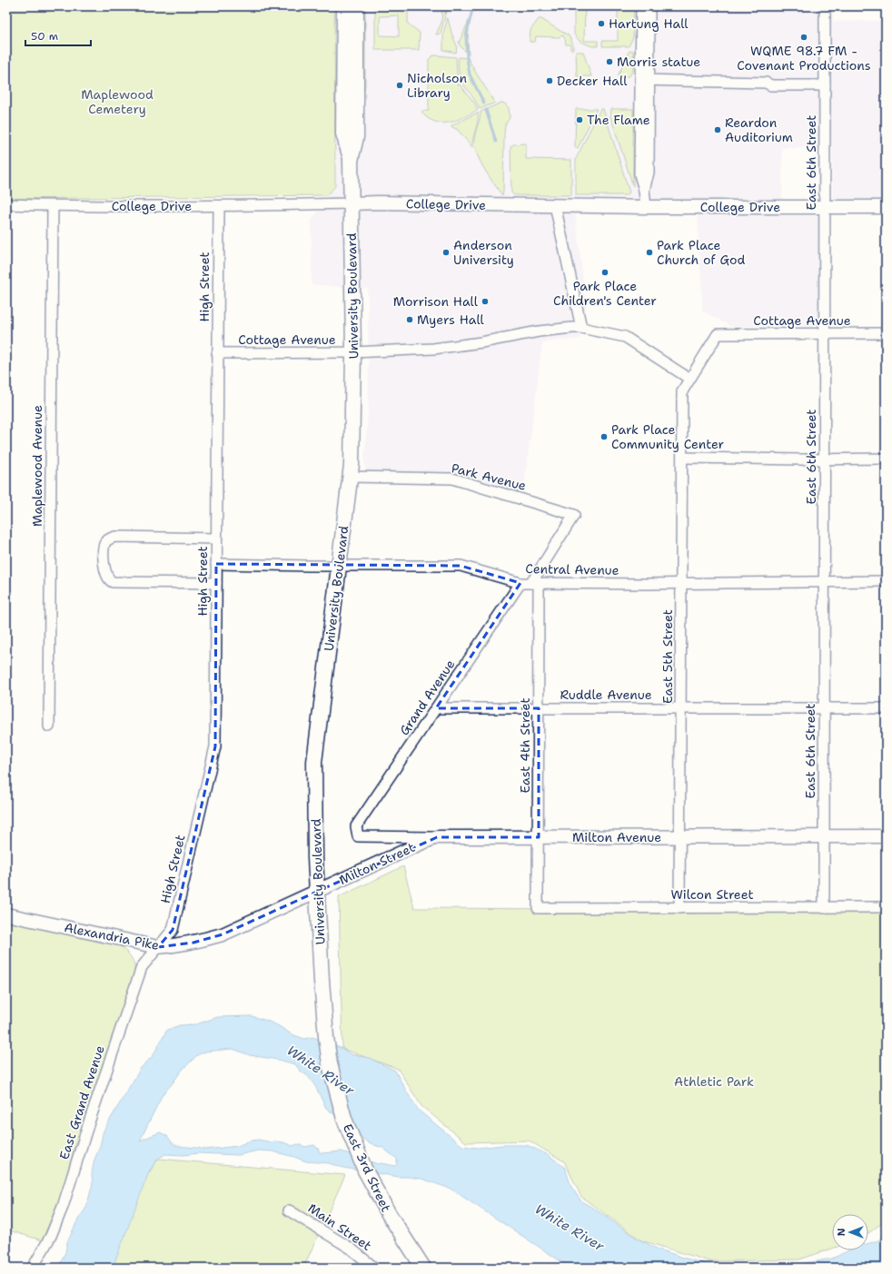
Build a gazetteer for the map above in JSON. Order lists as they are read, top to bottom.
{
  "streets": {
    "main road": ["University Boulevard", "East 3rd Street"],
    "street": [
      "East 6th Street",
      "College Drive",
      "High Street",
      "Cottage Avenue",
      "Maplewood Avenue",
      "Park Avenue",
      "Central Avenue",
      "East 5th Street",
      "Ruddle Avenue",
      "Grand Avenue",
      "East 4th Street",
      "Milton Avenue",
      "Milton Street",
      "Wilcon Street",
      "Alexandria Pike",
      "East Grand Avenue",
      "Main Street"
    ]
  },
  "crossings": [
    ["East 6th Street", "College Drive"],
    ["East 6th Street", "Cottage Avenue"],
    ["East 6th Street", "Central Avenue"],
    ["East 6th Street", "Ruddle Avenue"],
    ["East 6th Street", "Milton Avenue"],
    ["East 6th Street", "Wilcon Street"],
    ["College Drive", "High Street"],
    ["College Drive", "University Boulevard"],
    ["College Drive", "Maplewood Avenue"],
    ["High Street", "Cottage Avenue"],
    ["High Street", "Central Avenue"],
    ["High Street", "Alexandria Pike"],
    ["High Street", "East Grand Avenue"],
    ["University Boulevard", "Cottage Avenue"],
    ["University Boulevard", "Park Avenue"],
    ["University Boulevard", "Central Avenue"],
    ["University Boulevard", "Milton Street"],
    ["University Boulevard", "Alexandria Pike"],
    ["University Boulevard", "East 3rd Street"],
    ["Cottage Avenue", "East 5th Street"],
    ["Park Avenue", "Central Avenue"],
    ["Park Avenue", "East 4th Street"],
    ["Central Avenue", "East 5th Street"],
    ["Central Avenue", "Grand Avenue"],
    ["Central Avenue", "East 4th Street"],
    ["East 5th Street", "Ruddle Avenue"],
    ["East 5th Street", "Milton Avenue"],
    ["East 5th Street", "Wilcon Street"],
    ["Ruddle Avenue", "Grand Avenue"],
    ["Ruddle Avenue", "East 4th Street"],
    ["Grand Avenue", "Milton Avenue"],
    ["East 4th Street", "Milton Avenue"],
    ["East 4th Street", "Wilcon Street"],
    ["Milton Avenue", "Milton Street"],
    ["Milton Street", "Alexandria Pike"],
    ["Alexandria Pike", "East Grand Avenue"]
  ],
  "water": ["White River"],
  "parks": ["Maplewood Cemetery", "Athletic Park"],
  "places": [
    "Hartung Hall",
    "WQME 98.7 FM - Covenant Productions",
    "Morris statue",
    "Decker Hall",
    "Nicholson Library",
    "The Flame",
    "Reardon Auditorium",
    "Anderson University",
    "Park Place Church of God",
    "Park Place Children's Center",
    "Morrison Hall",
    "Myers Hall",
    "Park Place Community Center"
  ],
  "scale_bar": "50 m",
  "north": "left"
}
